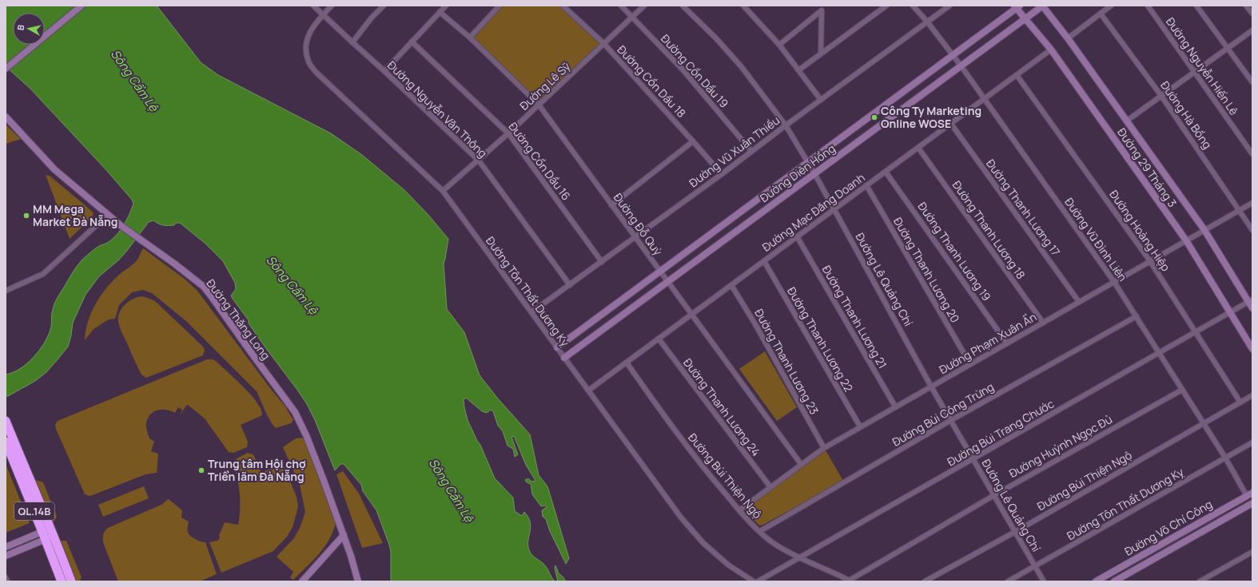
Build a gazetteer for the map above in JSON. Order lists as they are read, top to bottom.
{
  "streets": {
    "highway": ["QL.14B"],
    "street": [
      "Đường Nguyễn Hiến Lê",
      "Đường Cồn Dầu 19",
      "Đường Cồn Dầu 18",
      "Đường Lê Sỹ",
      "Đường Nguyễn Văn Thông",
      "Đường Hà Bồng",
      "Đường Vũ Xuân Thiều",
      "Đường Cồn Dầu 16",
      "Đường 29 Tháng 3",
      "Đường Diên Hồng",
      "Đường Thanh Lương 17",
      "Đường Mạc Đăng Doanh",
      "Đường Đỗ Quỳ",
      "Đường Thanh Lương 18",
      "Đường Hoàng Hiệp",
      "Đường Vũ Đình Liên",
      "Đường Thanh Lương 19",
      "Đường Thanh Lương 20",
      "Đường Lê Quảng Chí",
      "Đường Tôn Thất Dương Kỵ",
      "Đường Thanh Lương 21",
      "Đường Thăng Long",
      "Đường Thanh Lương 22",
      "Đường Phạm Xuân Ẩn",
      "Đường Thanh Lương 23",
      "Đường Thanh Lương 24",
      "Đường Bùi Công Trừng",
      "Đường Bùi Trang Chước",
      "Đường Huỳnh Ngọc Đủ",
      "Đường Bùi Thiện Ngộ",
      "Đường Võ Chí Công"
    ]
  },
  "crossings": [
    ["Đường Cồn Dầu 19", "Đường Lê Sỹ"],
    ["Đường Cồn Dầu 19", "Đường Vũ Xuân Thiều"],
    ["Đường Cồn Dầu 18", "Đường Lê Sỹ"],
    ["Đường Cồn Dầu 18", "Đường Vũ Xuân Thiều"],
    ["Đường Lê Sỹ", "Đường Nguyễn Văn Thông"],
    ["Đường Lê Sỹ", "Đường Cồn Dầu 16"],
    ["Đường Lê Sỹ", "Đường Đỗ Quỳ"],
    ["Đường Lê Sỹ", "Đường Tôn Thất Dương Kỵ"],
    ["Đường Nguyễn Văn Thông", "Đường Vũ Xuân Thiều"],
    ["Đường Nguyễn Văn Thông", "Đường Tôn Thất Dương Kỵ"],
    ["Đường Hà Bồng", "Đường Phạm Xuân Ẩn"],
    ["Đường Vũ Xuân Thiều", "Đường Cồn Dầu 16"],
    ["Đường Vũ Xuân Thiều", "Đường Đỗ Quỳ"],
    ["Đường Vũ Xuân Thiều", "Đường Vũ Đình Liên"],
    ["Đường Vũ Xuân Thiều", "Đường Lê Quảng Chí"],
    ["Đường Vũ Xuân Thiều", "Đường Tôn Thất Dương Kỵ"],
    ["Đường 29 Tháng 3", "Đường Diên Hồng"],
    ["Đường 29 Tháng 3", "Đường Mạc Đăng Doanh"],
    ["Đường 29 Tháng 3", "Đường Phạm Xuân Ẩn"],
    ["Đường 29 Tháng 3", "Đường Bùi Trang Chước"],
    ["Đường Diên Hồng", "Đường Đỗ Quỳ"],
    ["Đường Diên Hồng", "Đường Vũ Đình Liên"],
    ["Đường Diên Hồng", "Đường Lê Quảng Chí"],
    ["Đường Diên Hồng", "Đường Tôn Thất Dương Kỵ"],
    ["Đường Thanh Lương 17", "Đường Mạc Đăng Doanh"],
    ["Đường Thanh Lương 17", "Đường Phạm Xuân Ẩn"],
    ["Đường Mạc Đăng Doanh", "Đường Đỗ Quỳ"],
    ["Đường Mạc Đăng Doanh", "Đường Thanh Lương 18"],
    ["Đường Mạc Đăng Doanh", "Đường Hoàng Hiệp"],
    ["Đường Mạc Đăng Doanh", "Đường Vũ Đình Liên"],
    ["Đường Mạc Đăng Doanh", "Đường Thanh Lương 19"],
    ["Đường Mạc Đăng Doanh", "Đường Thanh Lương 20"],
    ["Đường Mạc Đăng Doanh", "Đường Lê Quảng Chí"],
    ["Đường Mạc Đăng Doanh", "Đường Tôn Thất Dương Kỵ"],
    ["Đường Mạc Đăng Doanh", "Đường Thanh Lương 21"],
    ["Đường Mạc Đăng Doanh", "Đường Thanh Lương 22"],
    ["Đường Mạc Đăng Doanh", "Đường Thanh Lương 23"],
    ["Đường Mạc Đăng Doanh", "Đường Thanh Lương 24"],
    ["Đường Mạc Đăng Doanh", "Đường Bùi Thiện Ngộ"],
    ["Đường Đỗ Quỳ", "Đường Phạm Xuân Ẩn"],
    ["Đường Thanh Lương 18", "Đường Phạm Xuân Ẩn"],
    ["Đường Hoàng Hiệp", "Đường Phạm Xuân Ẩn"],
    ["Đường Hoàng Hiệp", "Đường Bùi Trang Chước"],
    ["Đường Hoàng Hiệp", "Đường Bùi Thiện Ngộ"],
    ["Đường Vũ Đình Liên", "Đường Tôn Thất Dương Kỵ"],
    ["Đường Vũ Đình Liên", "Đường Phạm Xuân Ẩn"],
    ["Đường Vũ Đình Liên", "Đường Bùi Công Trừng"],
    ["Đường Vũ Đình Liên", "Đường Bùi Trang Chước"],
    ["Đường Vũ Đình Liên", "Đường Huỳnh Ngọc Đủ"],
    ["Đường Vũ Đình Liên", "Đường Bùi Thiện Ngộ"],
    ["Đường Vũ Đình Liên", "Đường Võ Chí Công"],
    ["Đường Thanh Lương 19", "Đường Phạm Xuân Ẩn"],
    ["Đường Thanh Lương 20", "Đường Phạm Xuân Ẩn"],
    ["Đường Lê Quảng Chí", "Đường Tôn Thất Dương Kỵ"],
    ["Đường Lê Quảng Chí", "Đường Phạm Xuân Ẩn"],
    ["Đường Lê Quảng Chí", "Đường Bùi Công Trừng"],
    ["Đường Lê Quảng Chí", "Đường Bùi Trang Chước"],
    ["Đường Lê Quảng Chí", "Đường Huỳnh Ngọc Đủ"],
    ["Đường Lê Quảng Chí", "Đường Bùi Thiện Ngộ"],
    ["Đường Thanh Lương 21", "Đường Phạm Xuân Ẩn"],
    ["Đường Thanh Lương 22", "Đường Phạm Xuân Ẩn"],
    ["Đường Phạm Xuân Ẩn", "Đường Thanh Lương 23"],
    ["Đường Phạm Xuân Ẩn", "Đường Thanh Lương 24"],
    ["Đường Phạm Xuân Ẩn", "Đường Bùi Thiện Ngộ"],
    ["Đường Bùi Công Trừng", "Đường Bùi Thiện Ngộ"],
    ["Đường Bùi Trang Chước", "Đường Bùi Thiện Ngộ"],
    ["Đường Huỳnh Ngọc Đủ", "Đường Bùi Thiện Ngộ"]
  ],
  "water": ["Sông Cẩm Lệ"],
  "places": ["Công Ty Marketing Online WOSE", "MM Mega Market Đà Nẵng", "Trung tâm Hội chợ Triển lãm Đà Nẵng"],
  "north": "left"
}
